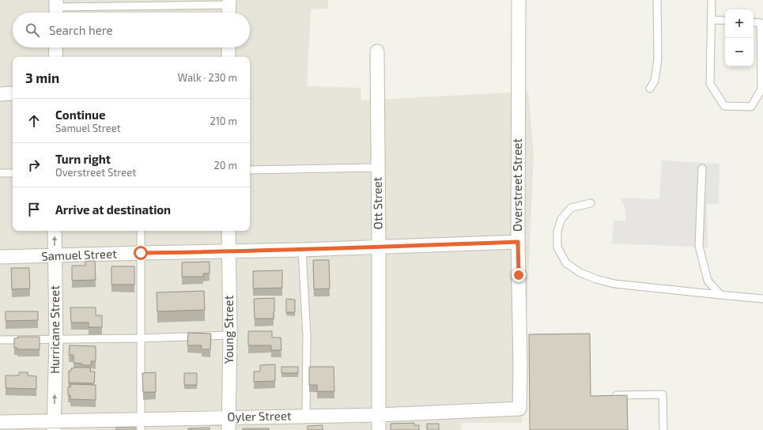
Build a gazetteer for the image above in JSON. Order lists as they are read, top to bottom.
{
  "streets": {
    "street": [
      "Overstreet Street",
      "Ott Street",
      "Samuel Street",
      "Hurricane Street",
      "Young Street",
      "Oyler Street"
    ]
  },
  "crossings": [
    ["Overstreet Street", "Samuel Street"],
    ["Overstreet Street", "Oyler Street"],
    ["Ott Street", "Samuel Street"],
    ["Ott Street", "Oyler Street"],
    ["Samuel Street", "Hurricane Street"],
    ["Samuel Street", "Young Street"],
    ["Hurricane Street", "Oyler Street"],
    ["Young Street", "Oyler Street"]
  ],
  "one_way": ["Hurricane Street"],
  "page": {
    "map_buttons": ["+", "−"],
    "search": "Search here",
    "heading": ["3 min", "Walk · 230 m"],
    "list": [
      ["Continue", "Samuel Street", "210 m"],
      ["Turn right", "Overstreet Street", "20 m"],
      "Arrive at destination"
    ]
  }
}
